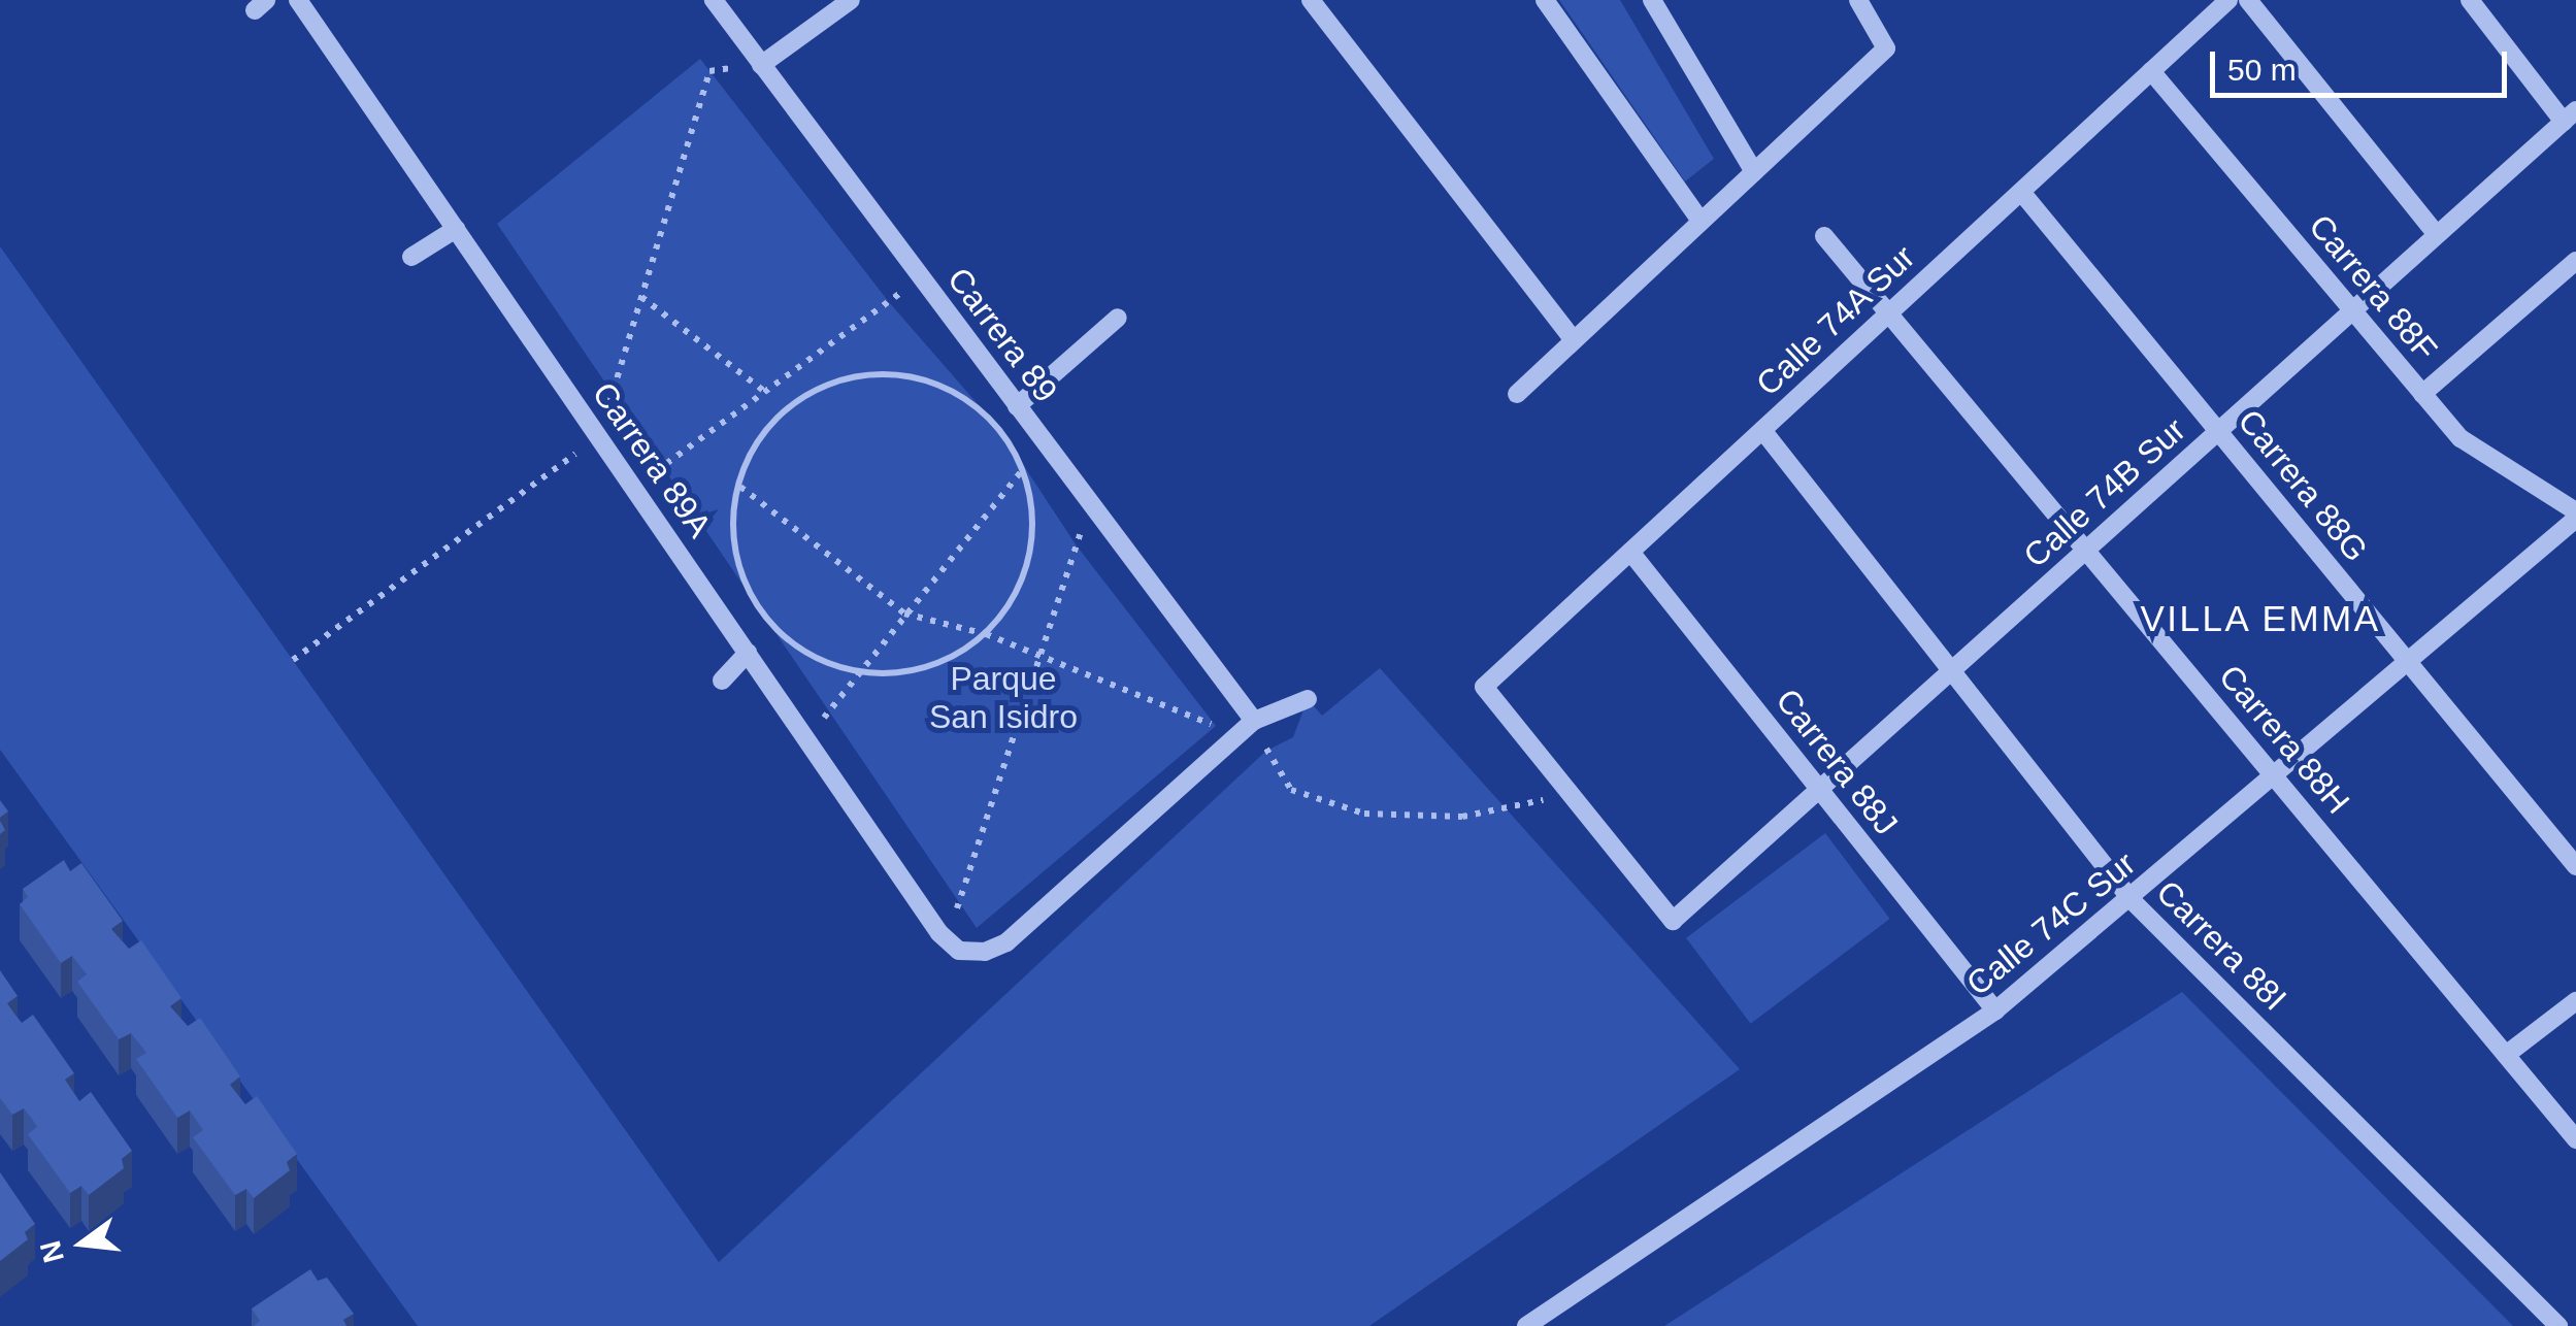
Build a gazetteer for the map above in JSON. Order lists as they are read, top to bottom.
{
  "streets": {
    "street": [
      "Carrera 88F",
      "Calle 74A Sur",
      "Carrera 89",
      "Carrera 89A",
      "Carrera 88G",
      "Calle 74B Sur",
      "Carrera 88H",
      "Carrera 88J",
      "Calle 74C Sur",
      "Carrera 88I"
    ]
  },
  "crossings": [
    ["Carrera 88F", "Calle 74A Sur"],
    ["Carrera 88F", "Calle 74B Sur"],
    ["Carrera 88F", "Calle 74C Sur"],
    ["Calle 74A Sur", "Carrera 88G"],
    ["Calle 74A Sur", "Calle 74B Sur"],
    ["Calle 74A Sur", "Carrera 88H"],
    ["Calle 74A Sur", "Carrera 88J"],
    ["Calle 74A Sur", "Carrera 88I"],
    ["Carrera 88G", "Calle 74B Sur"],
    ["Carrera 88G", "Calle 74C Sur"],
    ["Calle 74B Sur", "Carrera 88H"],
    ["Calle 74B Sur", "Carrera 88J"],
    ["Calle 74B Sur", "Carrera 88I"],
    ["Carrera 88H", "Calle 74C Sur"],
    ["Carrera 88J", "Calle 74C Sur"],
    ["Calle 74C Sur", "Carrera 88I"]
  ],
  "districts": ["VILLA EMMA"],
  "parks": ["Parque San Isidro"],
  "scale_bar": "50 m",
  "north": "left"
}
